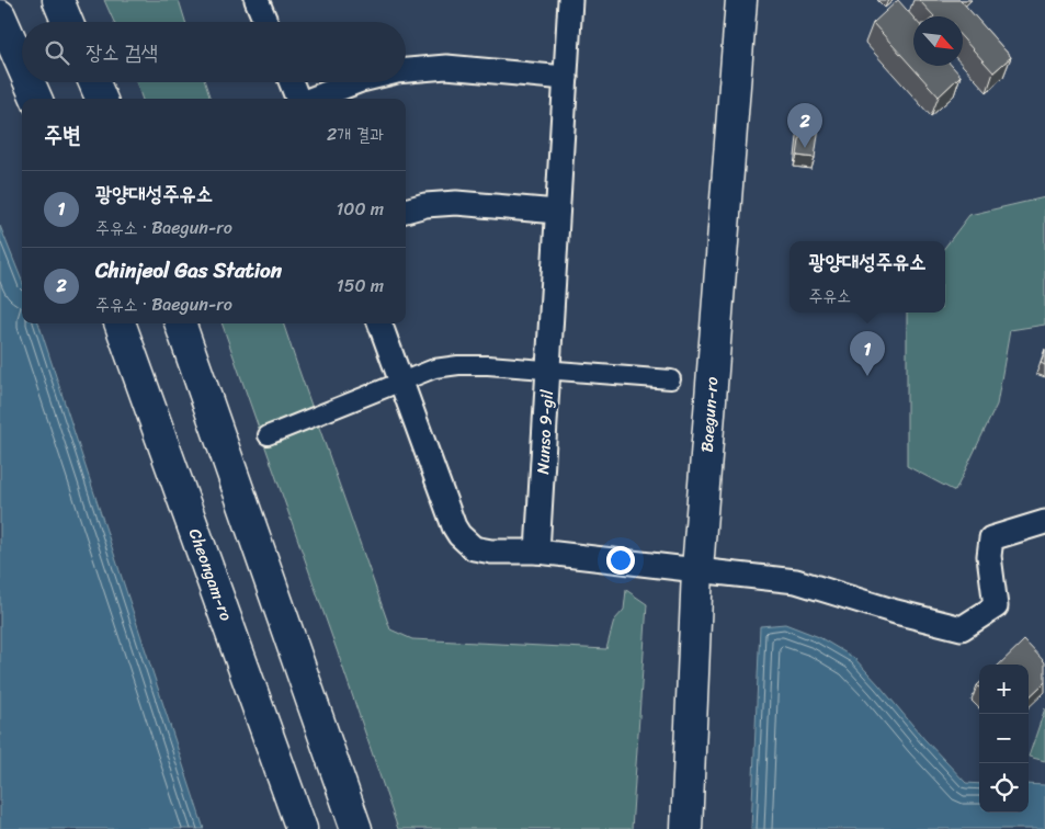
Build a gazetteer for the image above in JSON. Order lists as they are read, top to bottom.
{
  "streets": {
    "main road": ["Baegun-ro", "Cheongam-ro"],
    "street": ["Nunso 9-gil"]
  },
  "north": "bottom right",
  "page": {
    "search": "장소 검색",
    "heading": ["주변", "2개 결과"],
    "pins": ["2", "1"],
    "list": [
      {
        "mark": "1",
        "name": "광양대성주유소",
        "note": "주유소 · Baegun-ro",
        "value": "100 m"
      },
      {
        "mark": "2",
        "name": "Chinjeol Gas Station",
        "note": "주유소 · Baegun-ro",
        "value": "150 m"
      }
    ],
    "popup": ["광양대성주유소", "주유소"],
    "map_buttons": ["+", "−"]
  }
}
